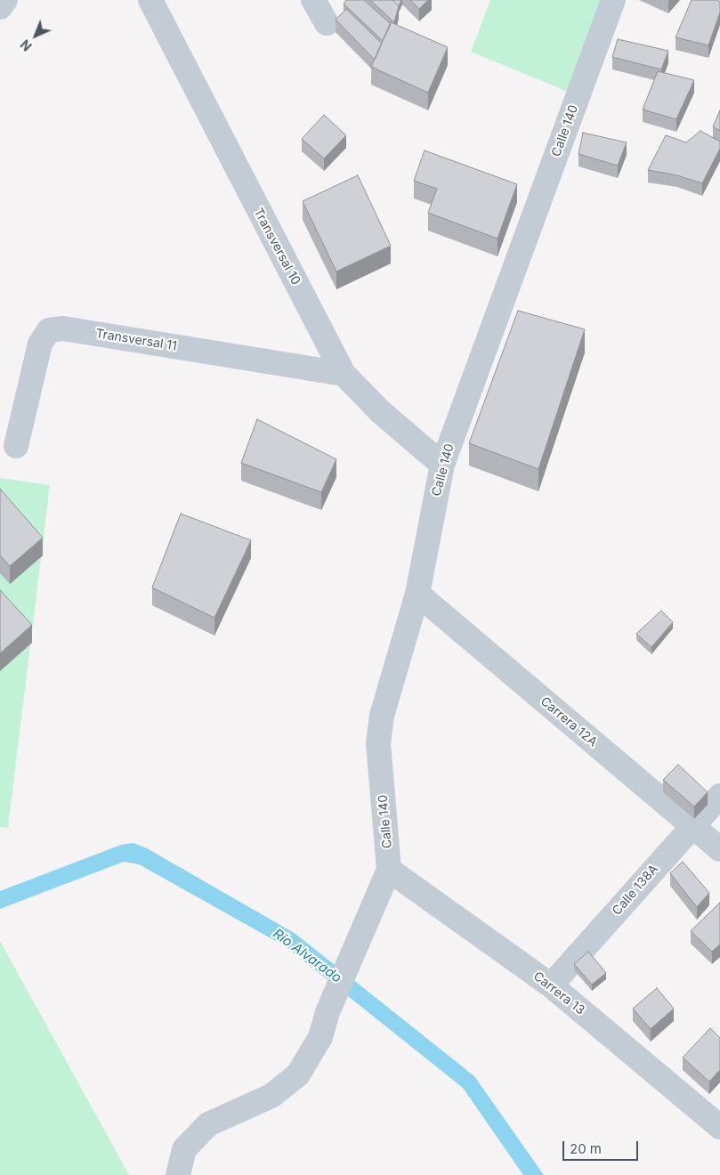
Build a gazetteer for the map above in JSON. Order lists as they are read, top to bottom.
{
  "streets": {
    "street": [
      "Calle 140",
      "Transversal 10",
      "Transversal 11",
      "Carrera 12A",
      "Calle 138A",
      "Carrera 13"
    ]
  },
  "crossings": [
    ["Calle 140", "Transversal 10"],
    ["Calle 140", "Carrera 12A"],
    ["Calle 140", "Carrera 13"],
    ["Transversal 10", "Transversal 11"],
    ["Carrera 12A", "Calle 138A"],
    ["Calle 138A", "Carrera 13"]
  ],
  "water": ["Río Alvarado"],
  "scale_bar": "20 m",
  "north": "bottom left"
}
